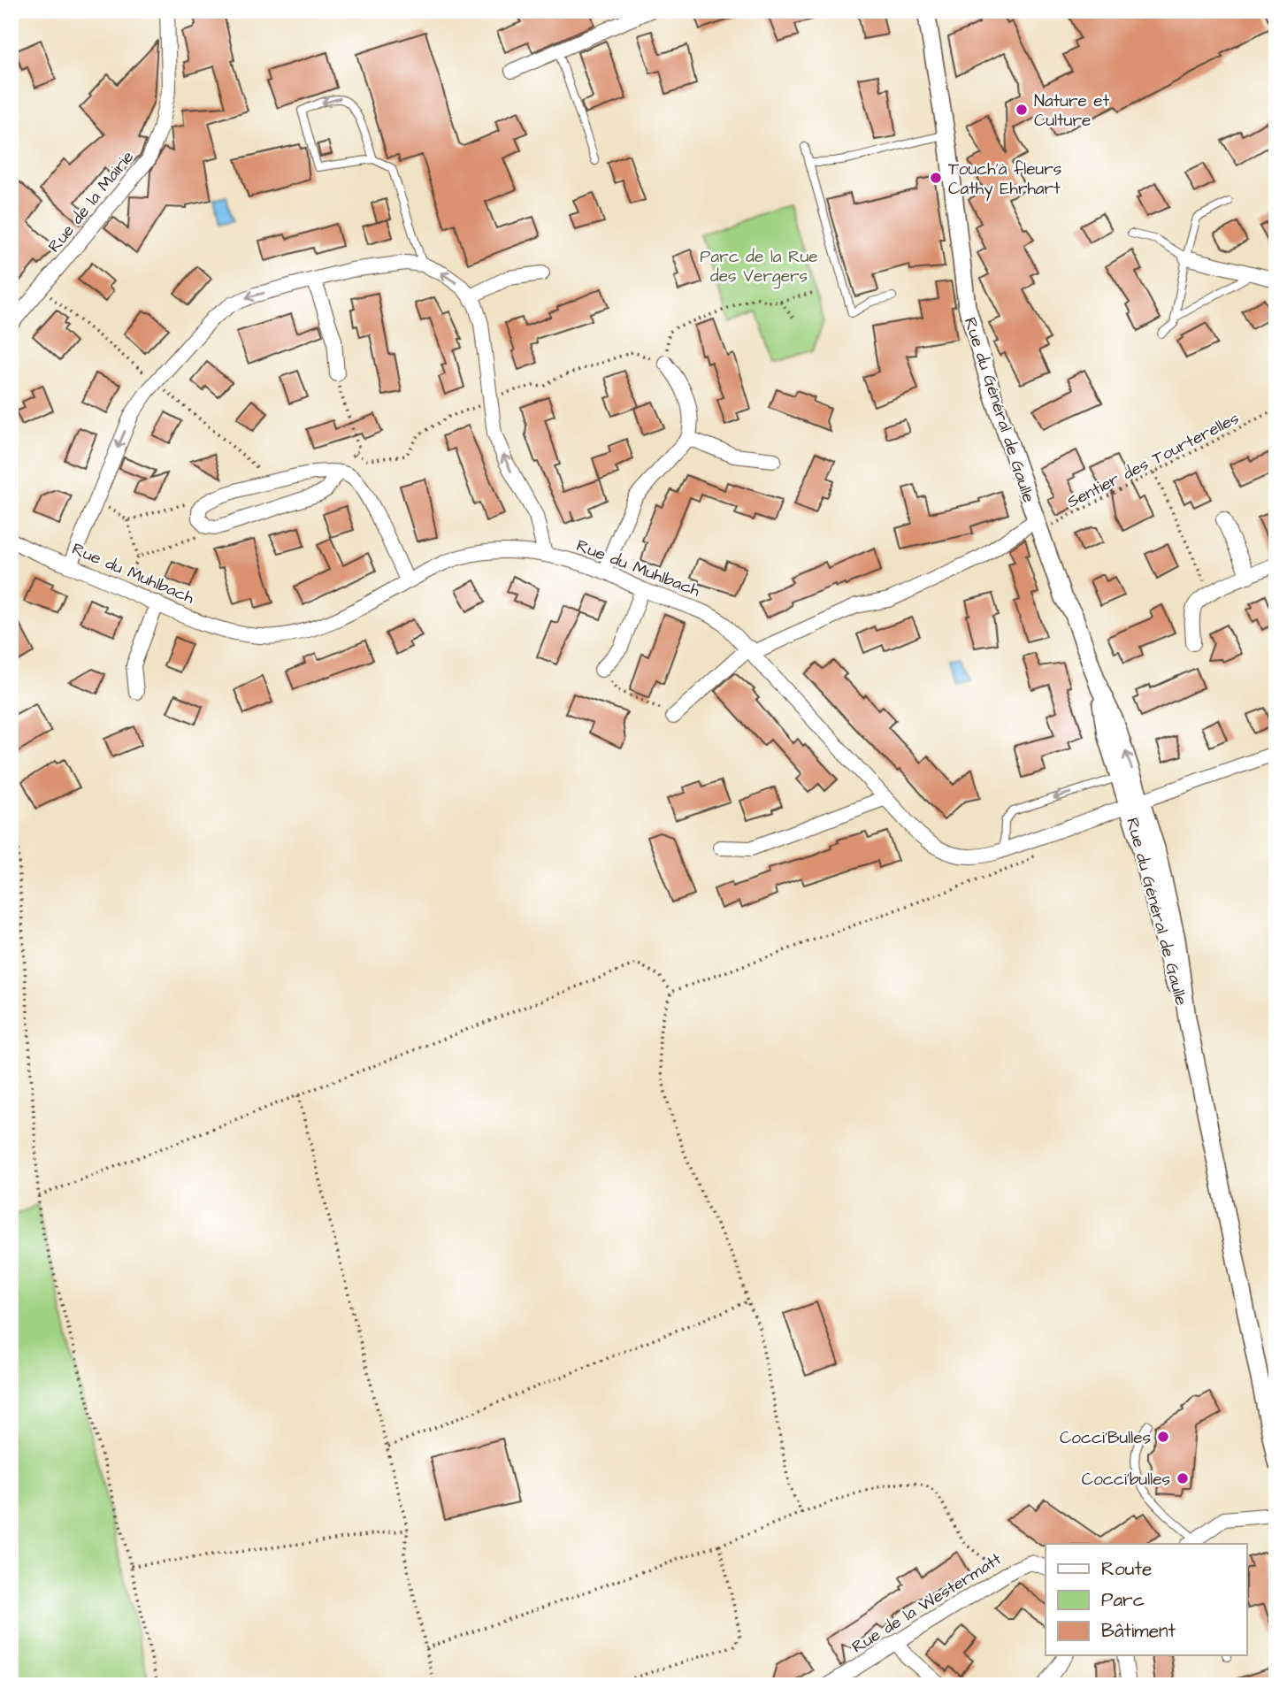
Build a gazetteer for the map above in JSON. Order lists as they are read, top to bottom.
{
  "streets": {
    "street": [
      "Rue de la Mairie",
      "Rue du Général de Gaulle",
      "Rue du Muhlbach",
      "Rue de la Westermatt"
    ],
    "path": ["Sentier des Tourterelles"]
  },
  "crossings": [
    ["Rue du Général de Gaulle", "Sentier des Tourterelles"],
    ["Rue du Général de Gaulle", "Rue du Muhlbach"]
  ],
  "parks": ["Parc de la Rue des Vergers"],
  "places": [
    "Nature et Culture",
    "Touch'à fleurs Cathy Ehrhart",
    "Cocci'Bulles",
    "Cocci'bulles"
  ],
  "legend": ["Route", "Parc", "Bâtiment"]
}
